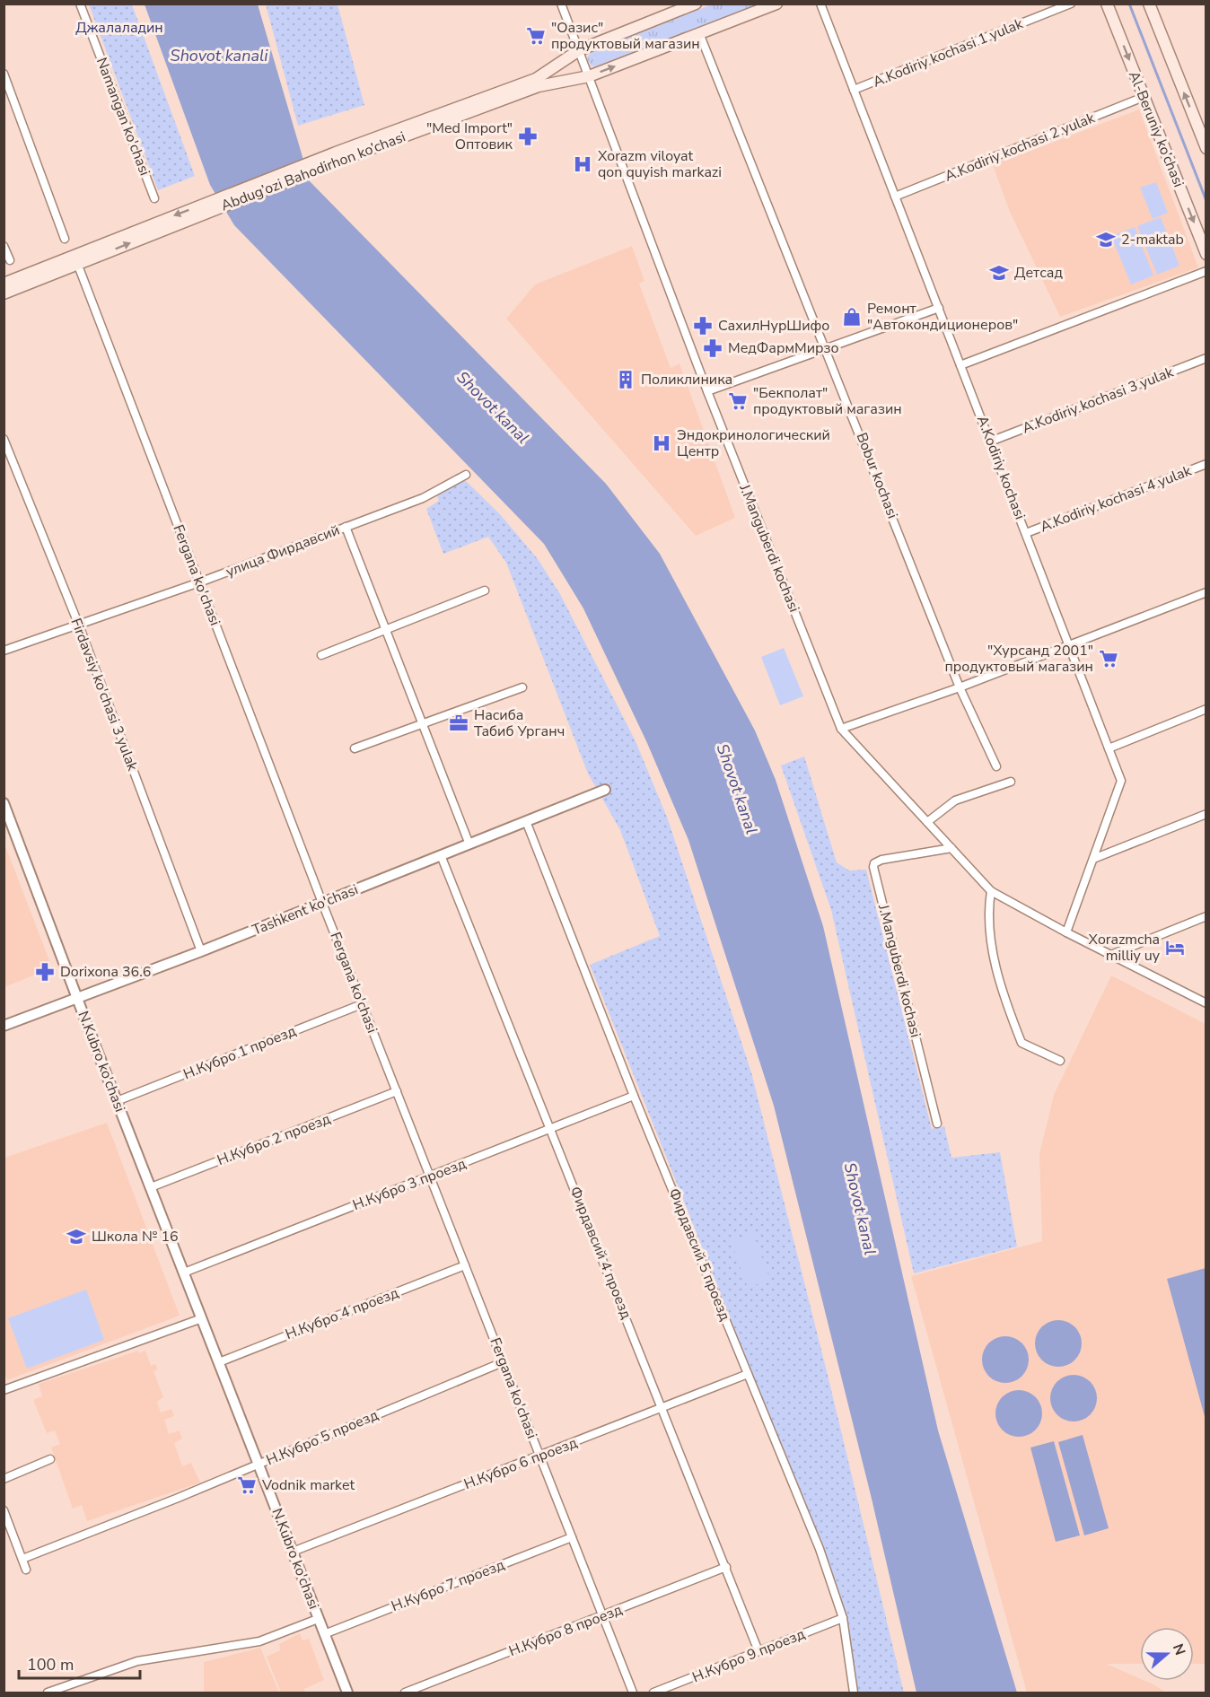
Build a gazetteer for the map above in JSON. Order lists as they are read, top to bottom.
{
  "streets": {
    "main road": ["Al-Beruniy ko’chasi", "Abdug’ozi Bahodirhon ko’chasi"],
    "street": [
      "A.Kodiriy kochasi 1 yulak",
      "Namangan ko'chasi",
      "A.Kodiriy kochasi 2 yulak",
      "A.Kodiriy kochasi 3 yulak",
      "A.Kodiriy kochasi",
      "Bobur kochasi",
      "A.Kodiriy kochasi 4 yulak",
      "J.Manguberdi kochasi",
      "улица Фирдавсий",
      "Fergana ko'chasi",
      "Firdavsiy ko'chasi 3 yulak",
      "Tashkent ko'chasi",
      "Н.Кубро 1 проезд",
      "N.Kubro ko'chasi",
      "Н.Кубро 2 проезд",
      "Н.Кубро 3 проезд",
      "Фирдавсий 4 проезд",
      "Фирдавсий 5 проезд",
      "Н.Кубро 4 проезд",
      "Н.Кубро 5 проезд",
      "Н.Кубро 6 проезд",
      "Н.Кубро 7 проезд",
      "Н.Кубро 8 проезд",
      "Н.Кубро 9 проезд"
    ]
  },
  "crossings": [
    ["A.Kodiriy kochasi 1 yulak", "A.Kodiriy kochasi"],
    ["Al-Beruniy ko’chasi", "A.Kodiriy kochasi 2 yulak"],
    ["A.Kodiriy kochasi 2 yulak", "A.Kodiriy kochasi"],
    ["Abdug’ozi Bahodirhon ko’chasi", "Bobur kochasi"],
    ["Abdug’ozi Bahodirhon ko’chasi", "J.Manguberdi kochasi"],
    ["A.Kodiriy kochasi 3 yulak", "A.Kodiriy kochasi"],
    ["A.Kodiriy kochasi", "A.Kodiriy kochasi 4 yulak"],
    ["A.Kodiriy kochasi", "J.Manguberdi kochasi"],
    ["улица Фирдавсий", "Fergana ko'chasi"],
    ["улица Фирдавсий", "Firdavsiy ko'chasi 3 yulak"],
    ["Fergana ko'chasi", "Tashkent ko'chasi"],
    ["Fergana ko'chasi", "Н.Кубро 1 проезд"],
    ["Fergana ko'chasi", "Н.Кубро 2 проезд"],
    ["Fergana ko'chasi", "Н.Кубро 3 проезд"],
    ["Fergana ko'chasi", "Н.Кубро 4 проезд"],
    ["Fergana ko'chasi", "Н.Кубро 5 проезд"],
    ["Fergana ko'chasi", "Н.Кубро 6 проезд"],
    ["Fergana ko'chasi", "Н.Кубро 7 проезд"],
    ["Fergana ko'chasi", "Н.Кубро 8 проезд"],
    ["Firdavsiy ko'chasi 3 yulak", "Tashkent ko'chasi"],
    ["Tashkent ko'chasi", "N.Kubro ko'chasi"],
    ["Tashkent ko'chasi", "Фирдавсий 4 проезд"],
    ["Tashkent ko'chasi", "Фирдавсий 5 проезд"],
    ["Н.Кубро 1 проезд", "N.Kubro ko'chasi"],
    ["N.Kubro ko'chasi", "Н.Кубро 2 проезд"],
    ["N.Kubro ko'chasi", "Н.Кубро 3 проезд"],
    ["N.Kubro ko'chasi", "Н.Кубро 4 проезд"],
    ["N.Kubro ko'chasi", "Н.Кубро 5 проезд"],
    ["N.Kubro ko'chasi", "Н.Кубро 6 проезд"],
    ["N.Kubro ko'chasi", "Н.Кубро 7 проезд"],
    ["Н.Кубро 3 проезд", "Фирдавсий 4 проезд"],
    ["Н.Кубро 3 проезд", "Фирдавсий 5 проезд"],
    ["Фирдавсий 4 проезд", "Н.Кубро 6 проезд"],
    ["Фирдавсий 4 проезд", "Н.Кубро 8 проезд"],
    ["Фирдавсий 4 проезд", "Н.Кубро 9 проезд"],
    ["Фирдавсий 5 проезд", "Н.Кубро 6 проезд"],
    ["Фирдавсий 5 проезд", "Н.Кубро 9 проезд"]
  ],
  "water": ["Shovot kanali", "Shovot kanal"],
  "parks": ["Джалаладин"],
  "places": {
    "supermarket": [
      "\"Оазис\" продуктовый магазин",
      "\"Бекполат\" продуктовый магазин",
      "\"Хурсанд 2001\" продуктовый магазин",
      "Vodnik market"
    ],
    "pharmacy": [
      "\"Med Import\" Оптовик",
      "СахилНурШифо",
      "МедФармМирзо",
      "Dorixona 36.6"
    ],
    "hospital": ["Xorazm viloyat qon quyish markazi", "Эндокринологический Центр"],
    "school or university": ["2-maktab", "Детсад", "Школа № 16"],
    "shop": ["Ремонт \"Автокондиционеров\""],
    "building": ["Поликлиника"],
    "office": ["Насиба Табиб Урганч"],
    "hotel": ["Xorazmcha milliy uy"]
  },
  "scale_bar": "100 m",
  "north": "right"
}
